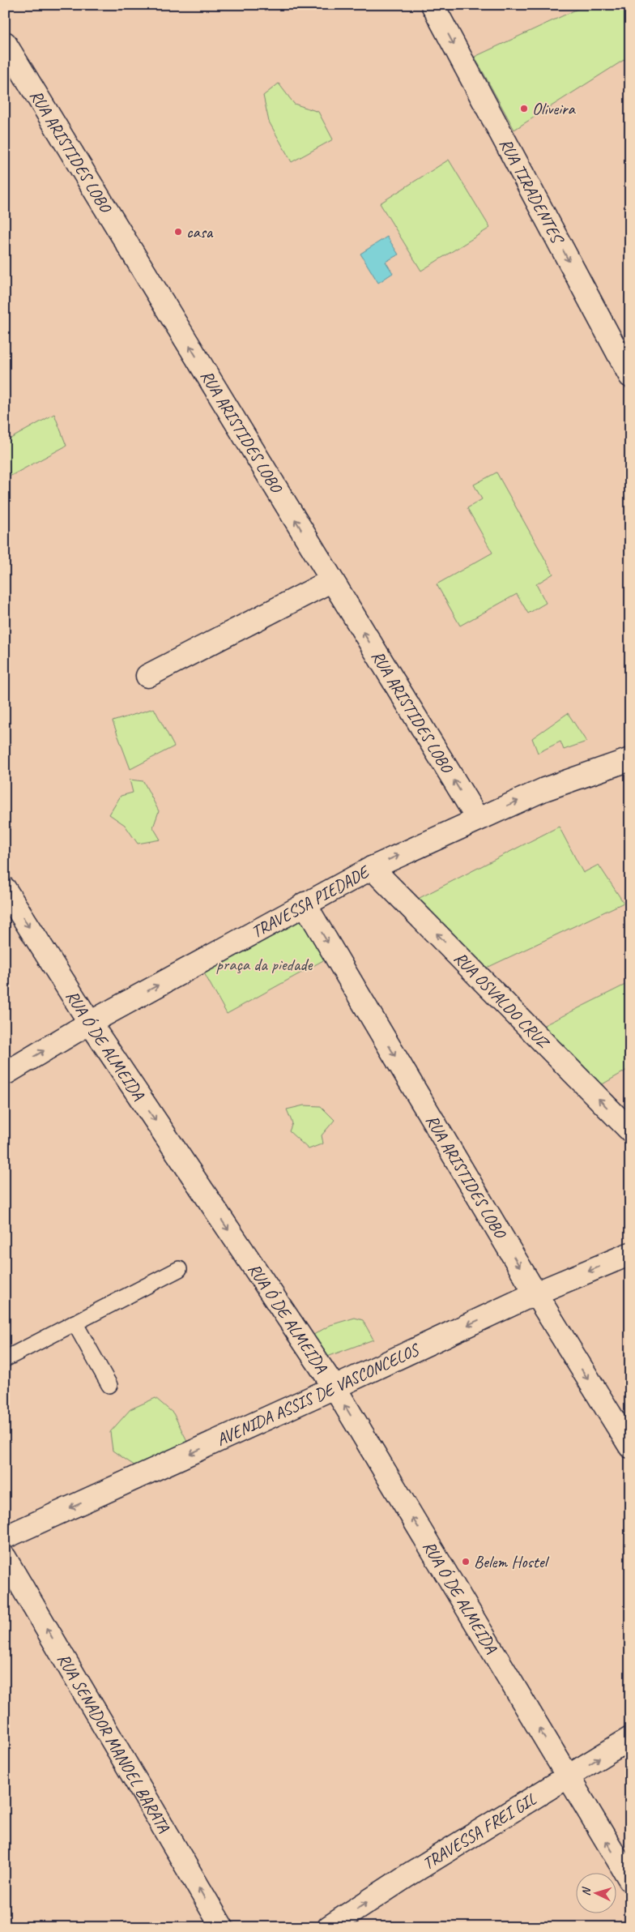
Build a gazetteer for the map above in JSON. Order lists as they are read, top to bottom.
{
  "streets": {
    "street": [
      "RUA ARISTIDES LOBO",
      "RUA TIRADENTES",
      "TRAVESSA PIEDADE",
      "RUA OSVALDO CRUZ",
      "RUA Ó DE ALMEIDA",
      "AVENIDA ASSIS DE VASCONCELOS",
      "RUA SENADOR MANOEL BARATA",
      "TRAVESSA FREI GIL"
    ]
  },
  "crossings": [
    ["RUA ARISTIDES LOBO", "TRAVESSA PIEDADE"],
    ["RUA ARISTIDES LOBO", "AVENIDA ASSIS DE VASCONCELOS"],
    ["TRAVESSA PIEDADE", "RUA OSVALDO CRUZ"],
    ["TRAVESSA PIEDADE", "RUA Ó DE ALMEIDA"],
    ["RUA Ó DE ALMEIDA", "AVENIDA ASSIS DE VASCONCELOS"],
    ["RUA Ó DE ALMEIDA", "TRAVESSA FREI GIL"]
  ],
  "one_way": [
    "RUA TIRADENTES",
    "TRAVESSA PIEDADE",
    "RUA OSVALDO CRUZ",
    "AVENIDA ASSIS DE VASCONCELOS",
    "RUA SENADOR MANOEL BARATA",
    "TRAVESSA FREI GIL"
  ],
  "parks": ["praça da piedade"],
  "places": ["Oliveira", "casa", "Belem Hostel"],
  "north": "left"
}
